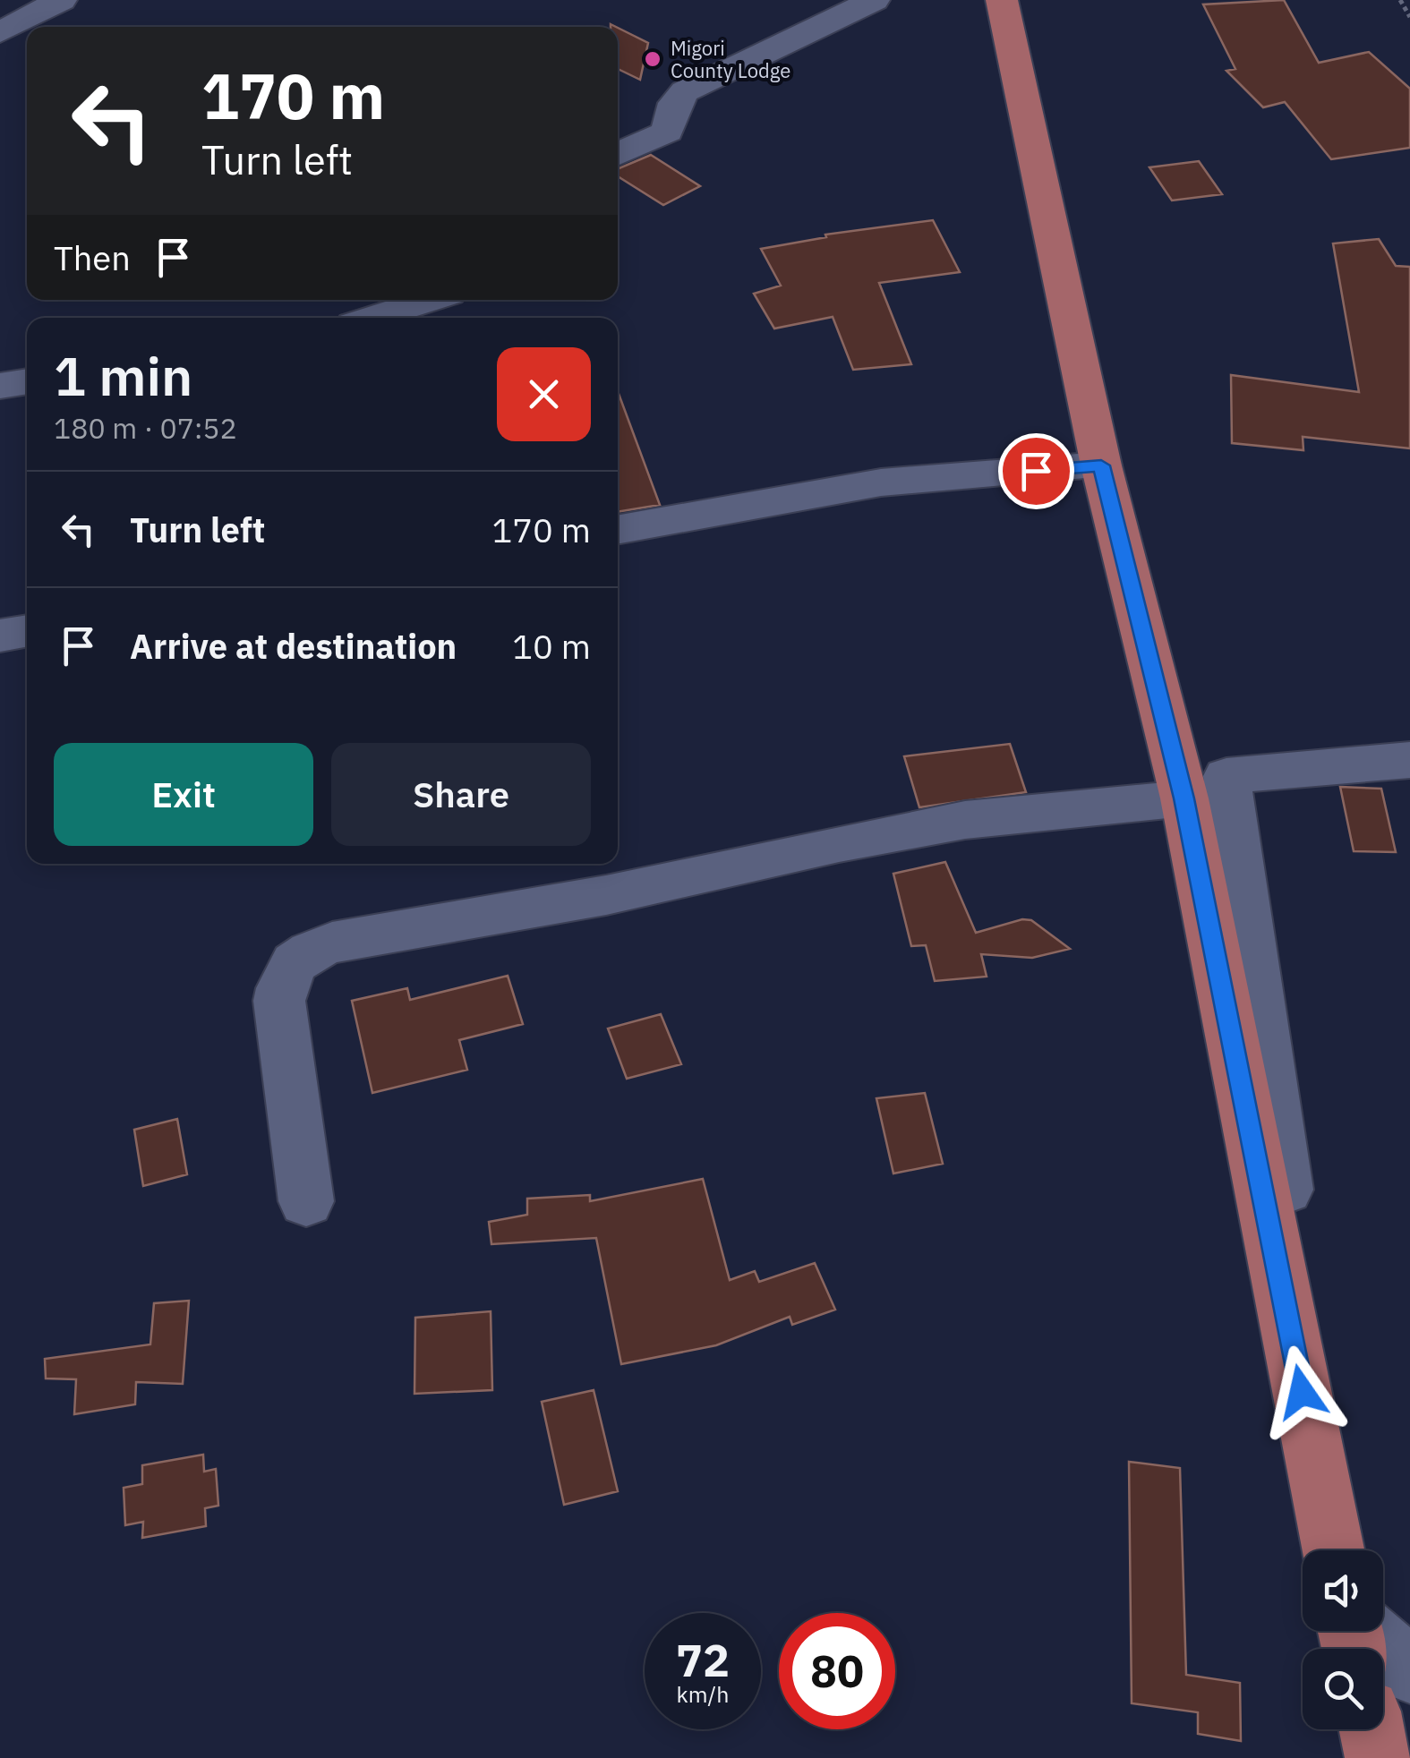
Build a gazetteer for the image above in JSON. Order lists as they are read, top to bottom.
{
  "places": ["Migori County Lodge"],
  "page": {
    "turn": ["170 m", "Turn left"],
    "then": "Then",
    "heading": ["1 min", "180 m · 07:52"],
    "list": [
      {
        "name": "Turn left",
        "value": "170 m"
      },
      {
        "name": "Arrive at destination",
        "value": "10 m"
      }
    ],
    "buttons": ["Exit", "Share"],
    "speed": "72 km/h",
    "limit": "80"
  }
}
